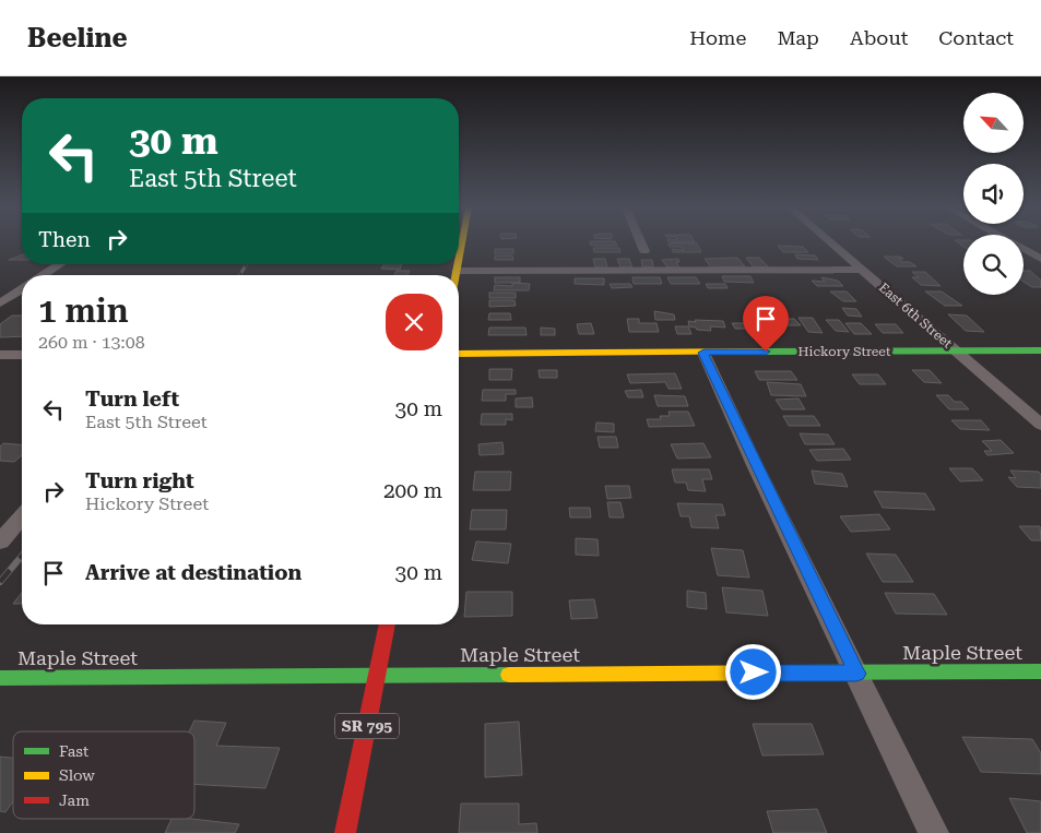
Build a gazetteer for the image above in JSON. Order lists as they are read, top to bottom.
{
  "streets": {
    "street": [
      "East 6th Street",
      "Hickory Street",
      "Maple Street",
      "SR 795"
    ]
  },
  "crossings": [
    ["East 6th Street", "Hickory Street"],
    ["Maple Street", "SR 795"]
  ],
  "legend": ["Fast", "Slow", "Jam"],
  "north": "top left",
  "page": {
    "header": "Beeline",
    "nav": [
      "Home",
      "Map",
      "About",
      "Contact"
    ],
    "turn": ["30 m", "East 5th Street"],
    "then": "Then",
    "heading": ["1 min", "260 m · 13:08"],
    "list": [
      {
        "name": "Turn left",
        "note": "East 5th Street",
        "value": "30 m"
      },
      {
        "name": "Turn right",
        "note": "Hickory Street",
        "value": "200 m"
      },
      {
        "name": "Arrive at destination",
        "value": "30 m"
      }
    ]
  }
}
